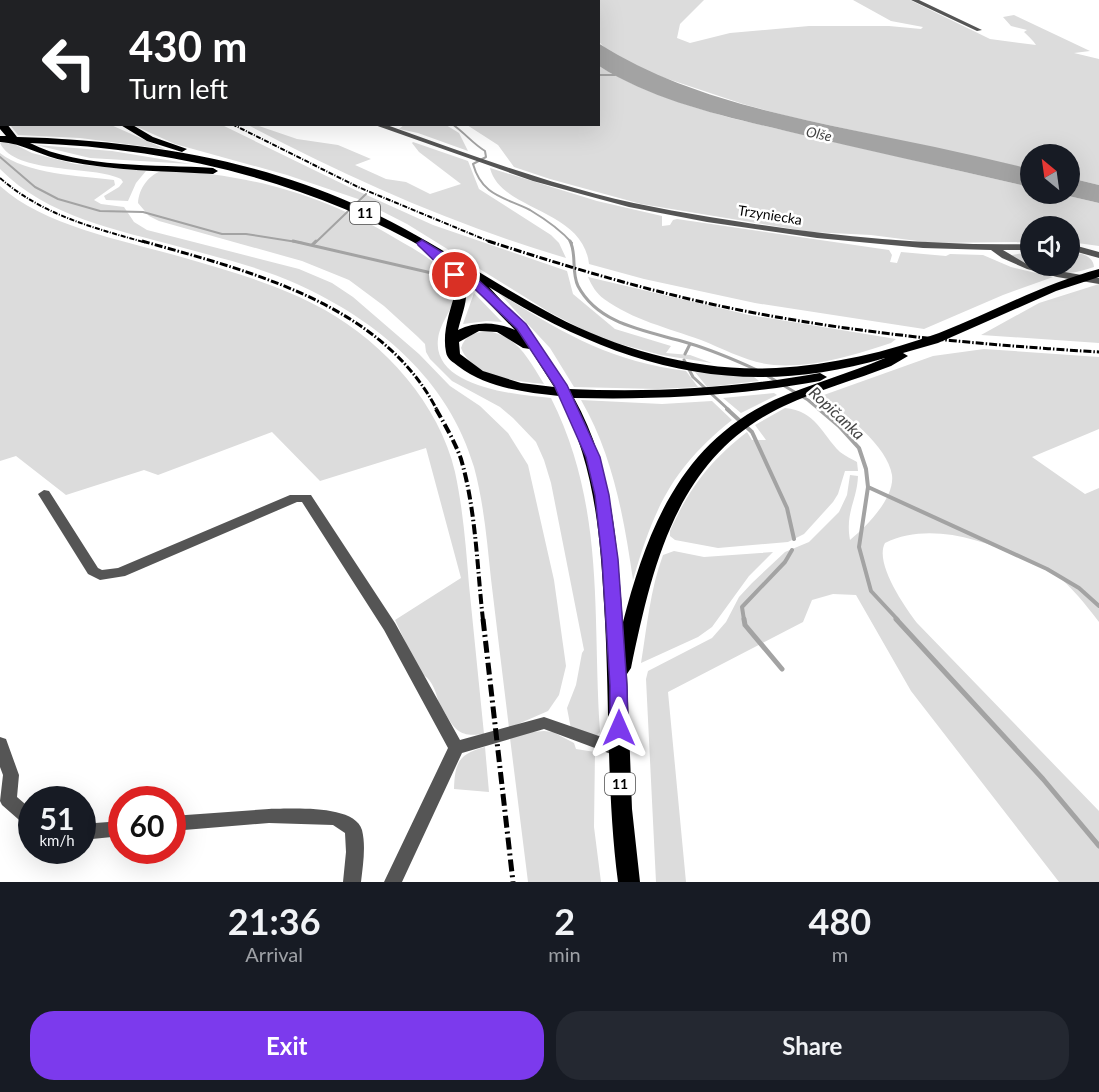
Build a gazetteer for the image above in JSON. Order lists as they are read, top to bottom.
{
  "streets": {
    "main road": ["11"],
    "street": ["Trzyniecka"]
  },
  "water": ["Olše", "Ropičanka"],
  "north": "top left",
  "page": {
    "turn": ["430 m", "Turn left"],
    "speed": "51 km/h",
    "limit": "60",
    "eta": [
      "21:36",
      "Arrival",
      "2",
      "min",
      "480",
      "m"
    ],
    "buttons": ["Exit", "Share"]
  }
}
